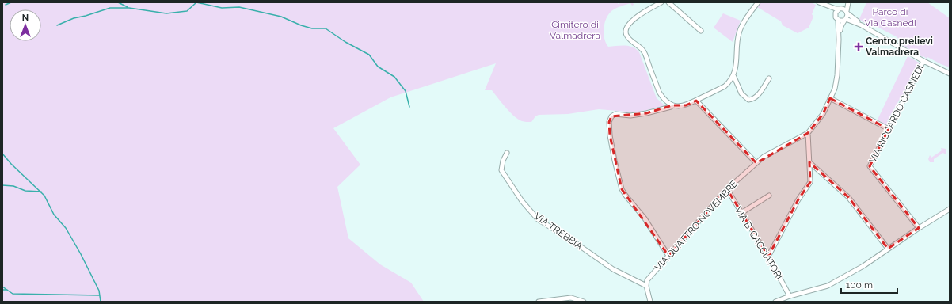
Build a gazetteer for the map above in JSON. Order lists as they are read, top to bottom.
{
  "streets": {
    "street": [
      "VIA RICCARDO CASNEDI",
      "VIA QUATTRO NOVEMBRE",
      "VIA TREBBIA",
      "VIA B. CACCIATORI"
    ]
  },
  "crossings": [
    ["VIA QUATTRO NOVEMBRE", "VIA TREBBIA"],
    ["VIA QUATTRO NOVEMBRE", "VIA B. CACCIATORI"]
  ],
  "parks": ["Parco di Via Casnedi", "Cimitero di Valmadrera"],
  "places": {
    "health": ["Centro prelievi Valmadrera"]
  },
  "scale_bar": "100 m",
  "north": "top"
}
